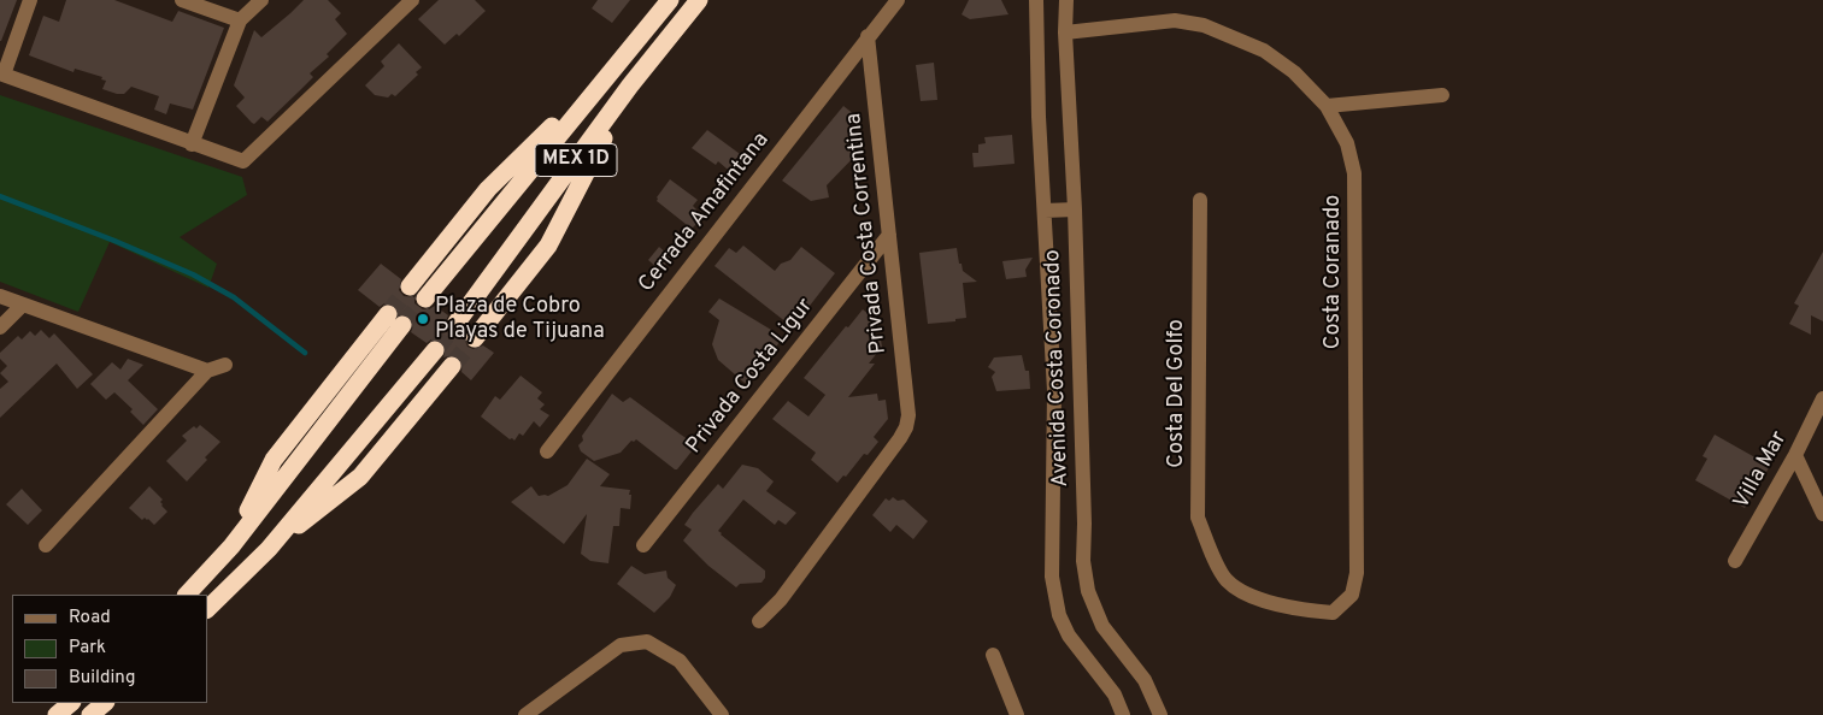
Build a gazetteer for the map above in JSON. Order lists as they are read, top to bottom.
{
  "streets": {
    "highway": ["MEX 1D"],
    "street": [
      "Cerrada Amafintana",
      "Privada Costa Correntina",
      "Costa Coranado",
      "Avenida Costa Coronado",
      "Privada Costa Ligur",
      "Costa Del Golfo",
      "Villa Mar"
    ]
  },
  "crossings": [
    ["Cerrada Amafintana", "Privada Costa Correntina"],
    ["Privada Costa Correntina", "Privada Costa Ligur"],
    ["Costa Coranado", "Avenida Costa Coronado"],
    ["Costa Coranado", "Costa Del Golfo"]
  ],
  "places": ["Plaza de Cobro Playas de Tijuana"],
  "legend": ["Road", "Park", "Building"]
}
